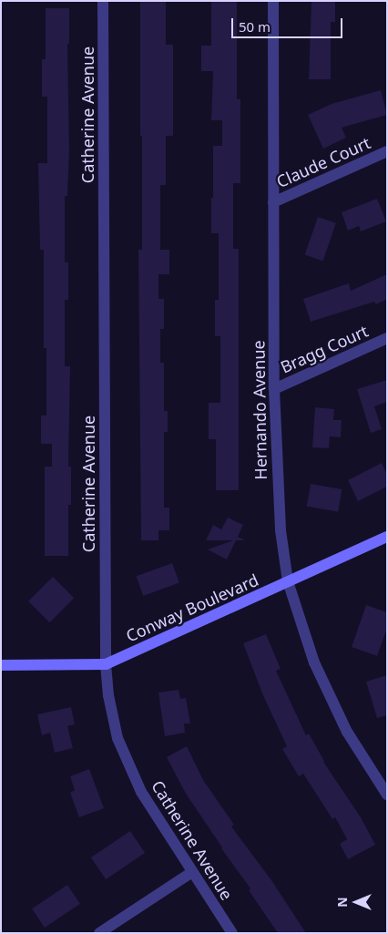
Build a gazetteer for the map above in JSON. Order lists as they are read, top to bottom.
{
  "streets": {
    "street": [
      "Catherine Avenue",
      "Claude Court",
      "Bragg Court",
      "Hernando Avenue",
      "Conway Boulevard"
    ]
  },
  "crossings": [
    ["Catherine Avenue", "Conway Boulevard"],
    ["Claude Court", "Hernando Avenue"],
    ["Bragg Court", "Hernando Avenue"],
    ["Hernando Avenue", "Conway Boulevard"]
  ],
  "scale_bar": "50 m",
  "north": "left"
}
